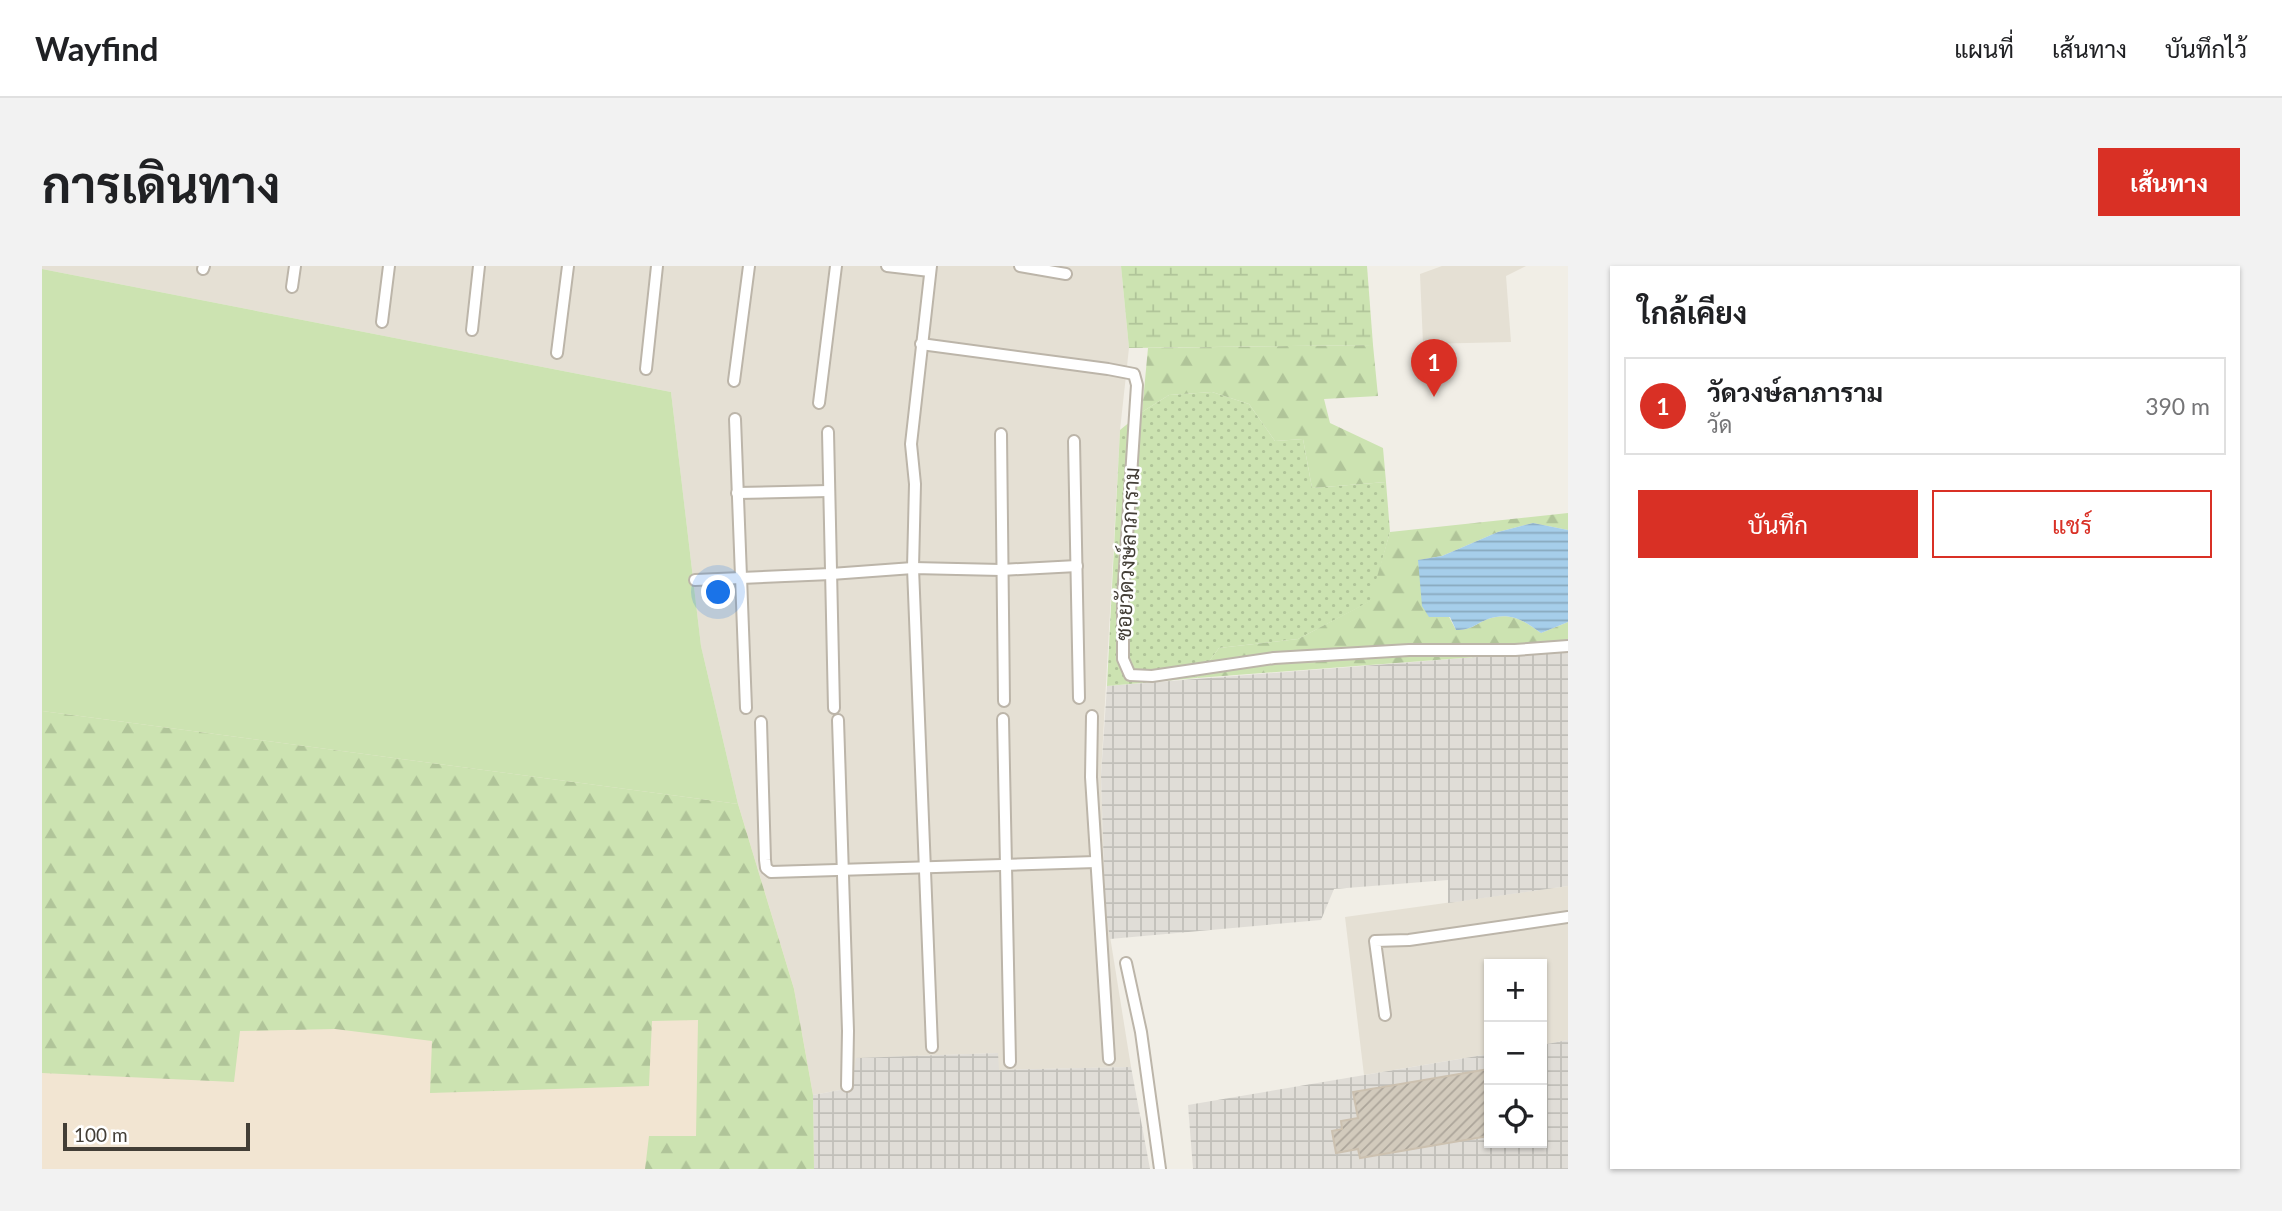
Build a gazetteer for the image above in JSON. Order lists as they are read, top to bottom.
{
  "streets": {
    "street": ["ซอยวัดวงษ์ลาภาราม"]
  },
  "scale_bar": "100 m",
  "page": {
    "header": "Wayfind",
    "nav": ["แผนที่", "เส้นทาง", "บันทึกไว้"],
    "buttons": [
      "เส้นทาง",
      ["บันทึก", "แชร์"]
    ],
    "title": "การเดินทาง",
    "heading": "ใกล้เคียง",
    "pins": "1",
    "list": [
      {
        "mark": "1",
        "name": "วัดวงษ์ลาภาราม",
        "note": "วัด",
        "value": "390 m"
      }
    ],
    "map_buttons": ["+", "−"],
    "scale": "100 m"
  }
}
